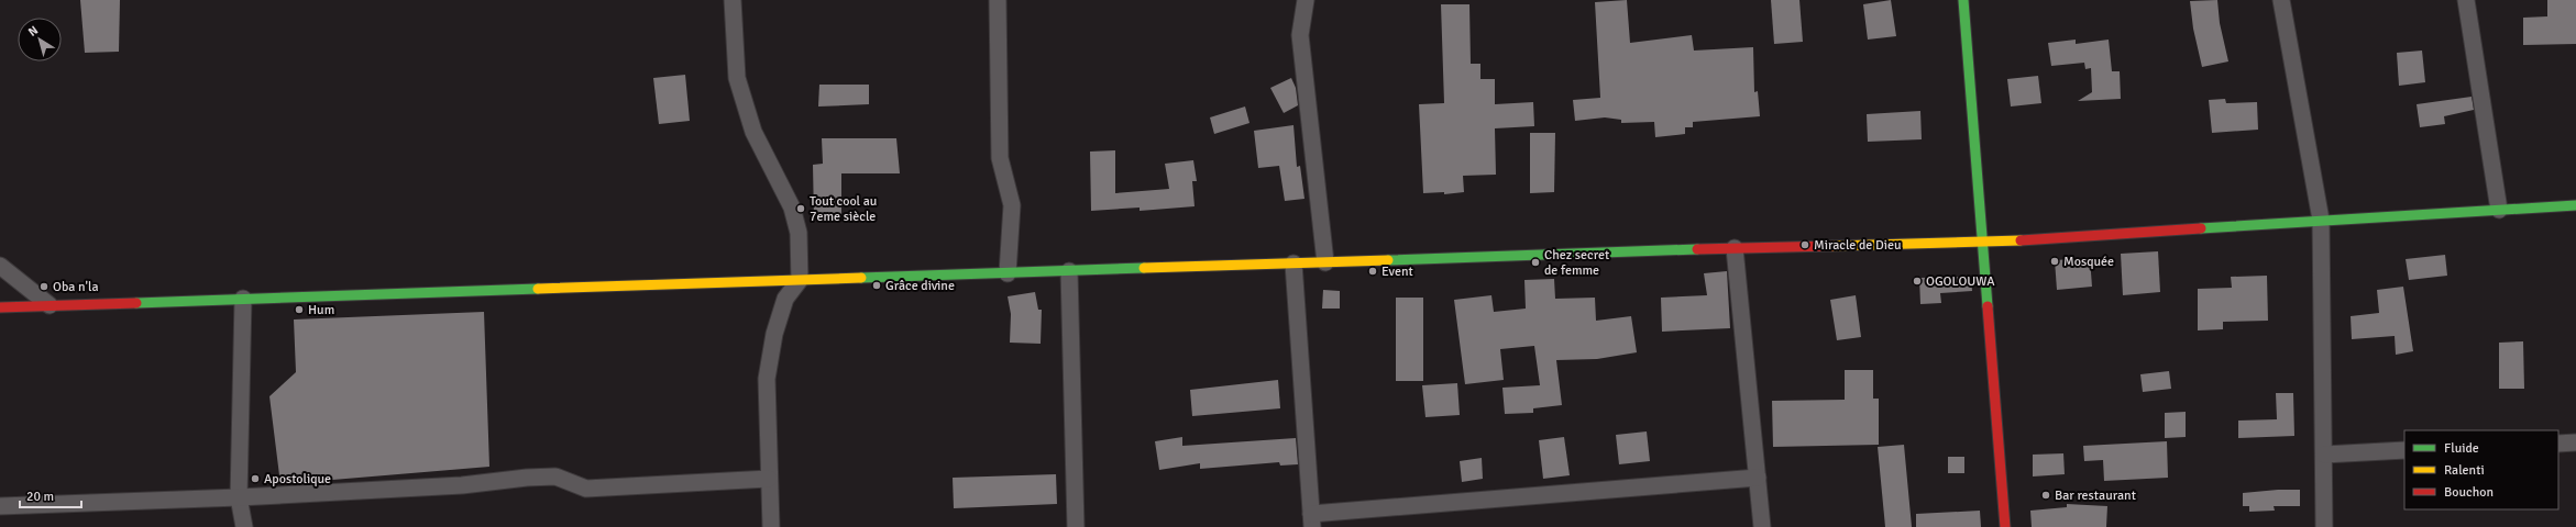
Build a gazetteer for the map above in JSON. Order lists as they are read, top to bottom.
{
  "places": [
    "Tout cool au 7eme siècle",
    "Miracle de Dieu",
    "Mosquée",
    "Chez secret de femme",
    "Event",
    "OGOLOUWA",
    "Grâce divine",
    "Oba n'la",
    "Hum",
    "Apostolique",
    "Bar restaurant"
  ],
  "legend": ["Fluide", "Ralenti", "Bouchon"],
  "scale_bar": "20 m",
  "north": "top left"
}
